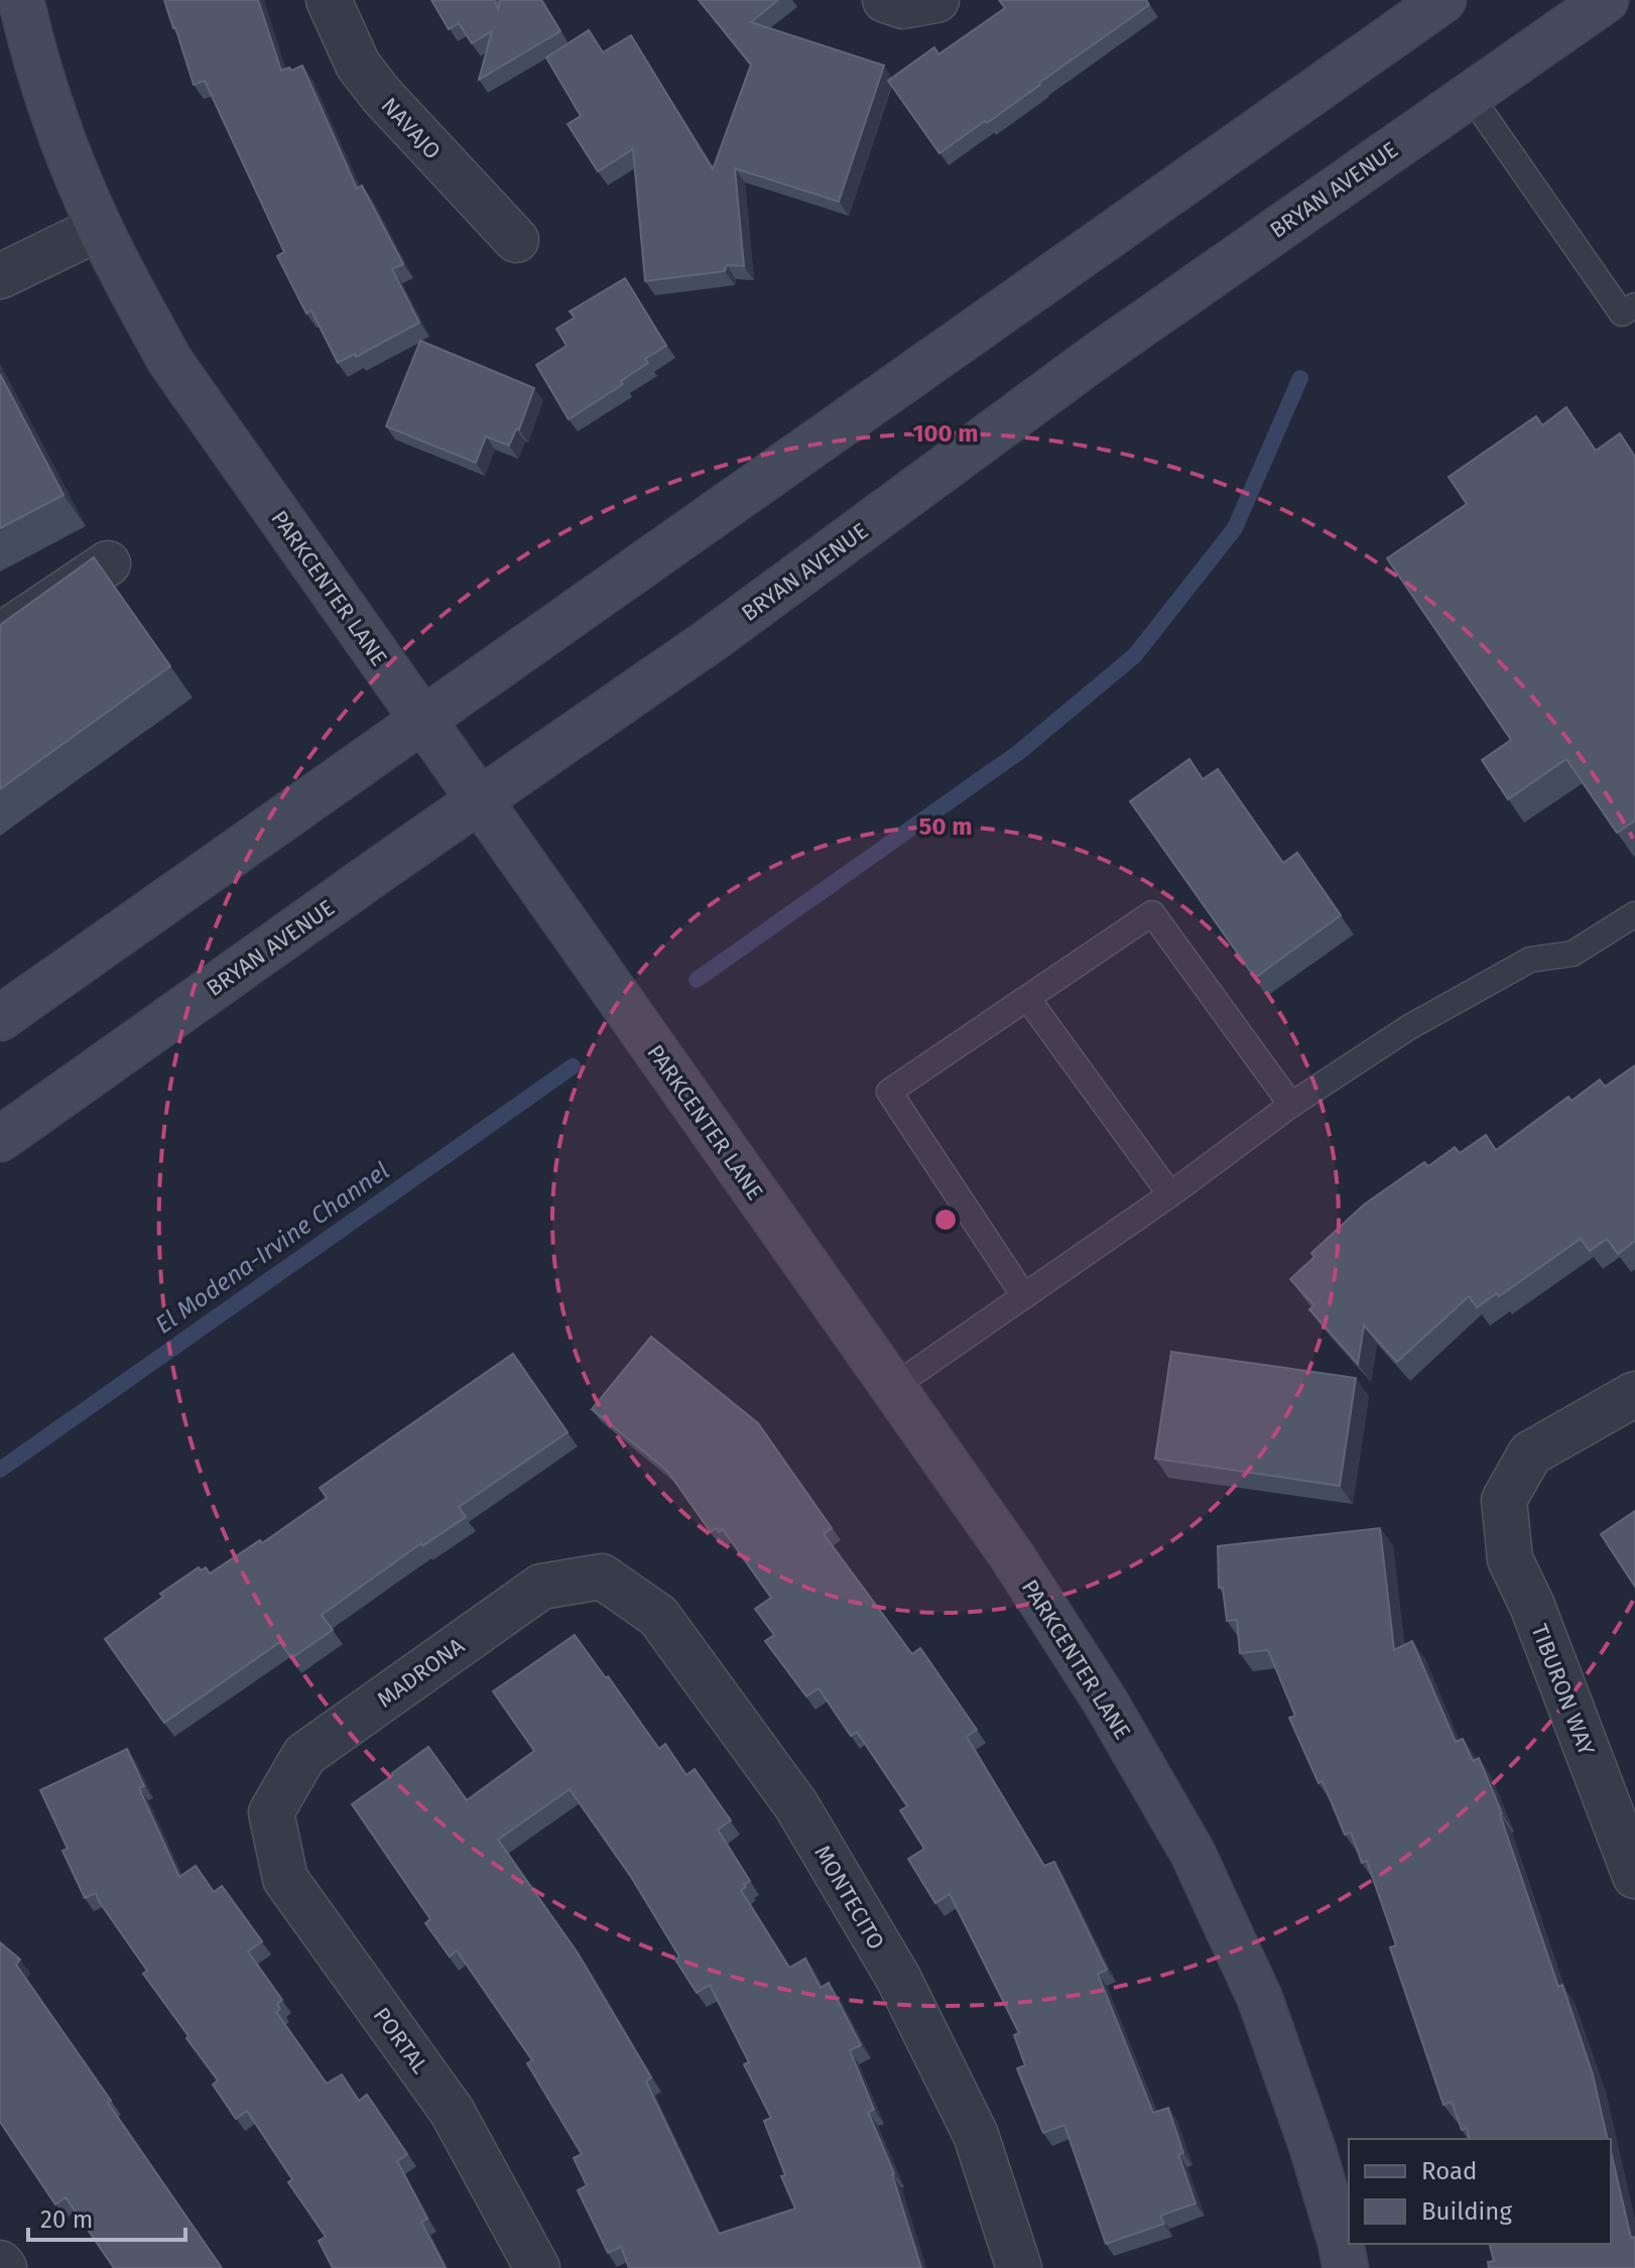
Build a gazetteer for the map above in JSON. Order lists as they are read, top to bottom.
{
  "streets": {
    "main road": ["BRYAN AVENUE", "PARKCENTER LANE"],
    "street": [
      "NAVAJO",
      "MADRONA",
      "TIBURON WAY",
      "MONTECITO",
      "PORTAL"
    ]
  },
  "crossings": [
    ["BRYAN AVENUE", "PARKCENTER LANE"],
    ["MADRONA", "MONTECITO"],
    ["MADRONA", "PORTAL"]
  ],
  "water": ["El Modena-Irvine Channel"],
  "legend": ["Road", "Building"],
  "scale_bar": "20 m",
  "rings": ["100 m", "50 m"]
}
